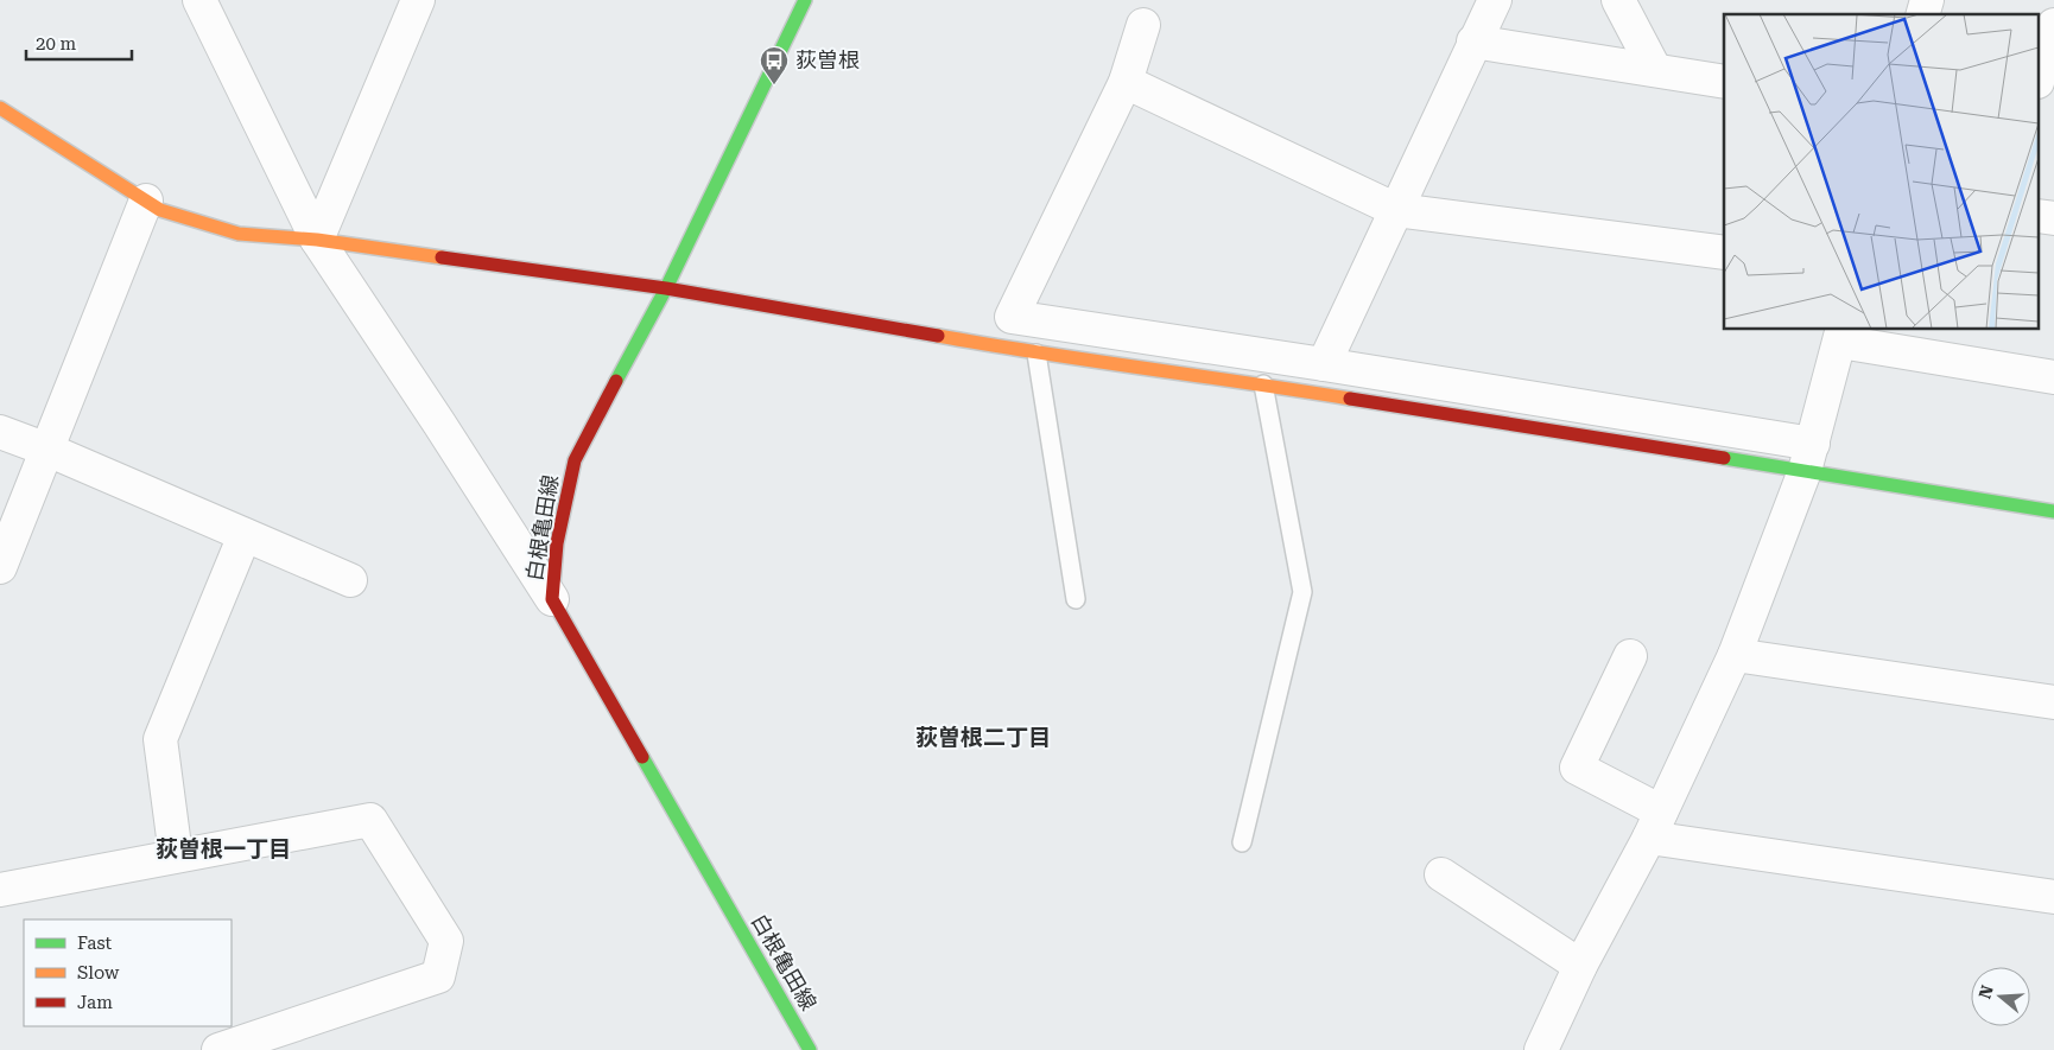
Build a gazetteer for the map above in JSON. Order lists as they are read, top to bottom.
{
  "streets": {
    "street": ["白根亀田線"]
  },
  "districts": ["荻曽根二丁目", "荻曽根一丁目"],
  "places": {
    "bus stop": ["荻曽根"]
  },
  "legend": ["Fast", "Slow", "Jam"],
  "scale_bar": "20 m",
  "north": "left"
}
